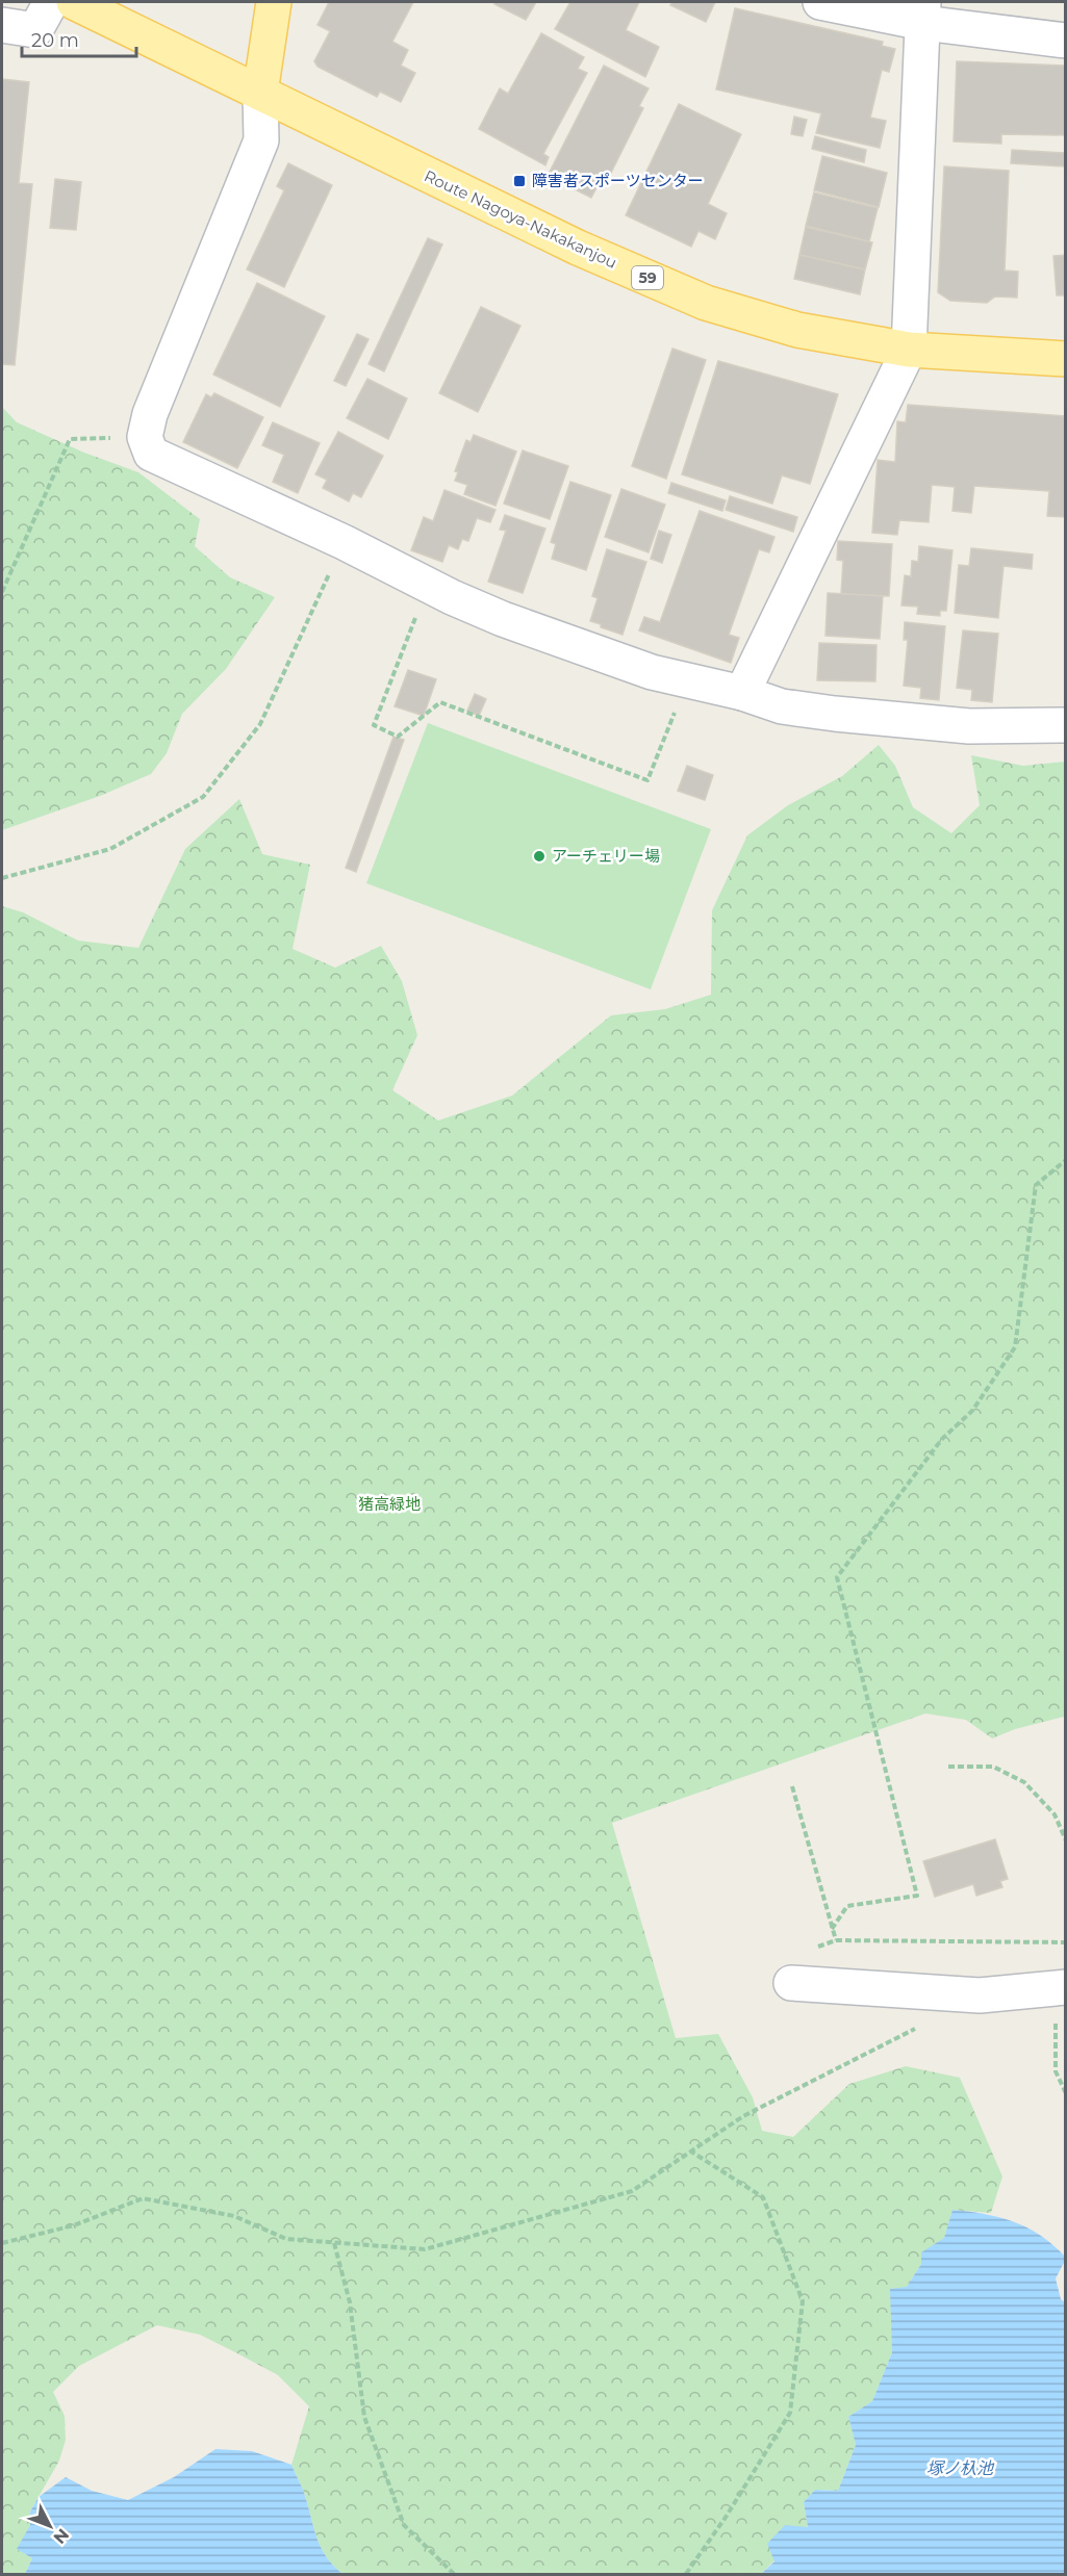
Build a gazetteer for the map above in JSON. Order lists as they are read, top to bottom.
{
  "streets": {
    "main road": ["Route Nagoya-Nakakanjou", "59"]
  },
  "water": ["塚ノ杁池"],
  "parks": ["猪高緑地"],
  "places": {
    "transit": ["障害者スポーツセンター"],
    "other": ["アーチェリー場"]
  },
  "scale_bar": "20 m",
  "north": "bottom right"
}
